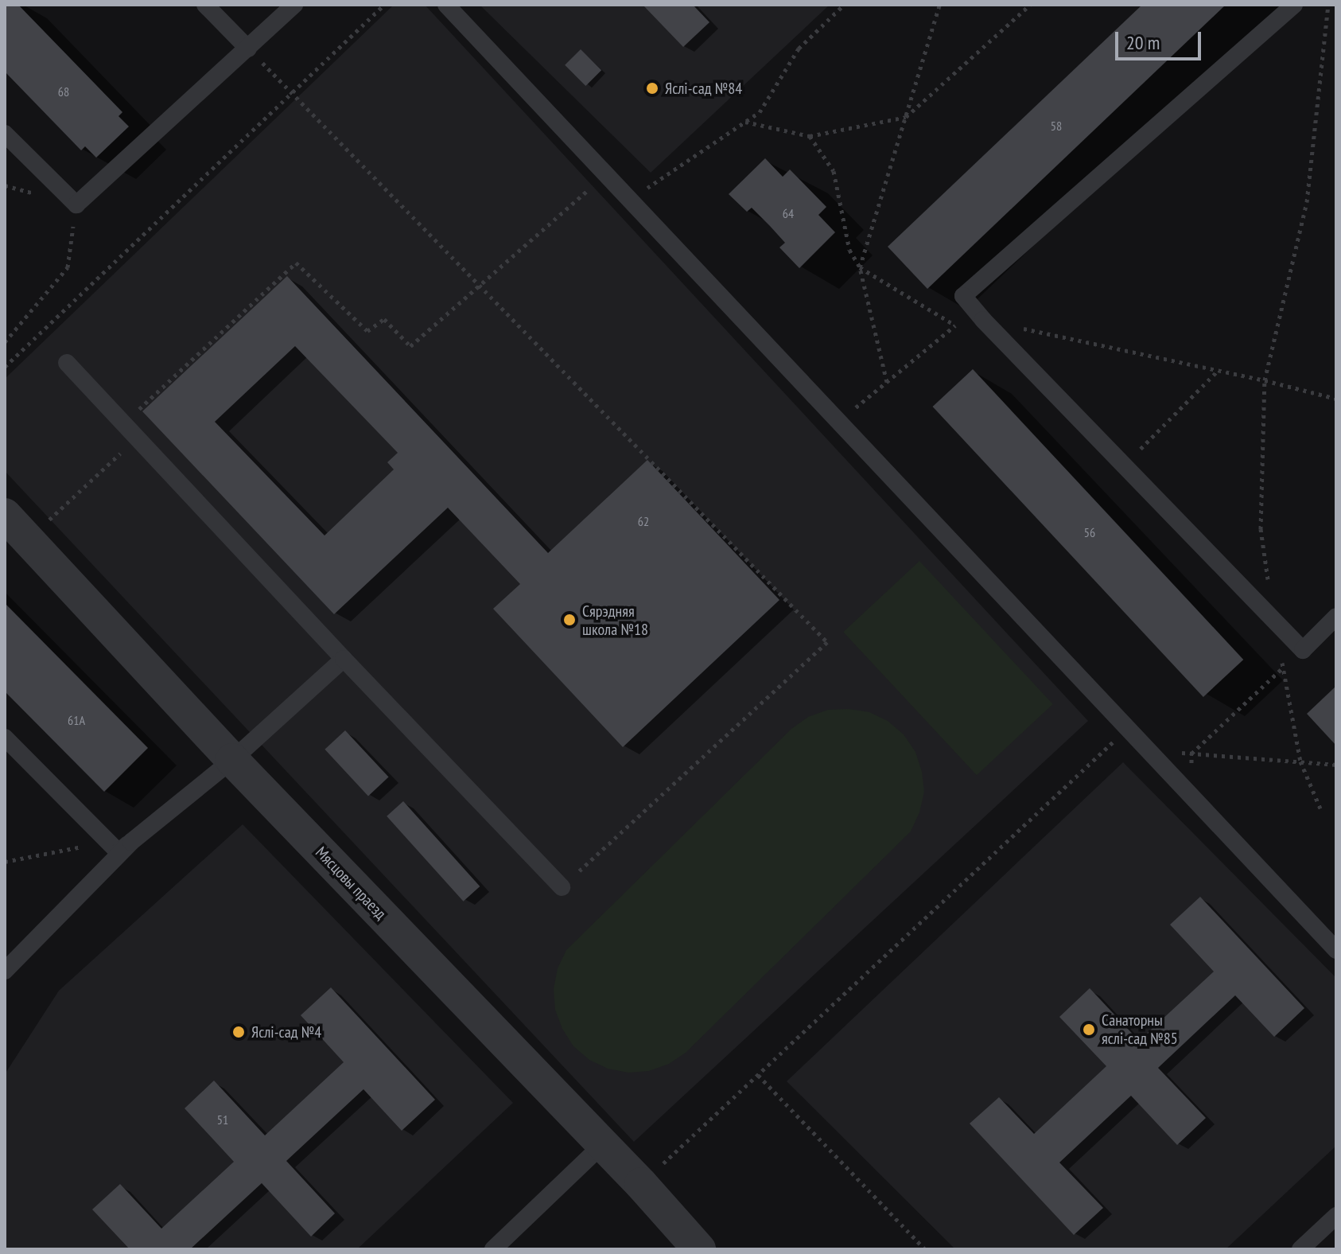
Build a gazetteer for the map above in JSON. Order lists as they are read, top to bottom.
{
  "streets": {
    "street": ["Мясцовы праезд"]
  },
  "places": [
    "Яслі-сад №84",
    "Сярэдняя школа №18",
    "Санаторны яслі-сад №85",
    "Яслі-сад №4"
  ],
  "house_numbers": [
    "68",
    "58",
    "64",
    "62",
    "56",
    "61А",
    "51"
  ],
  "scale_bar": "20 m"
}
